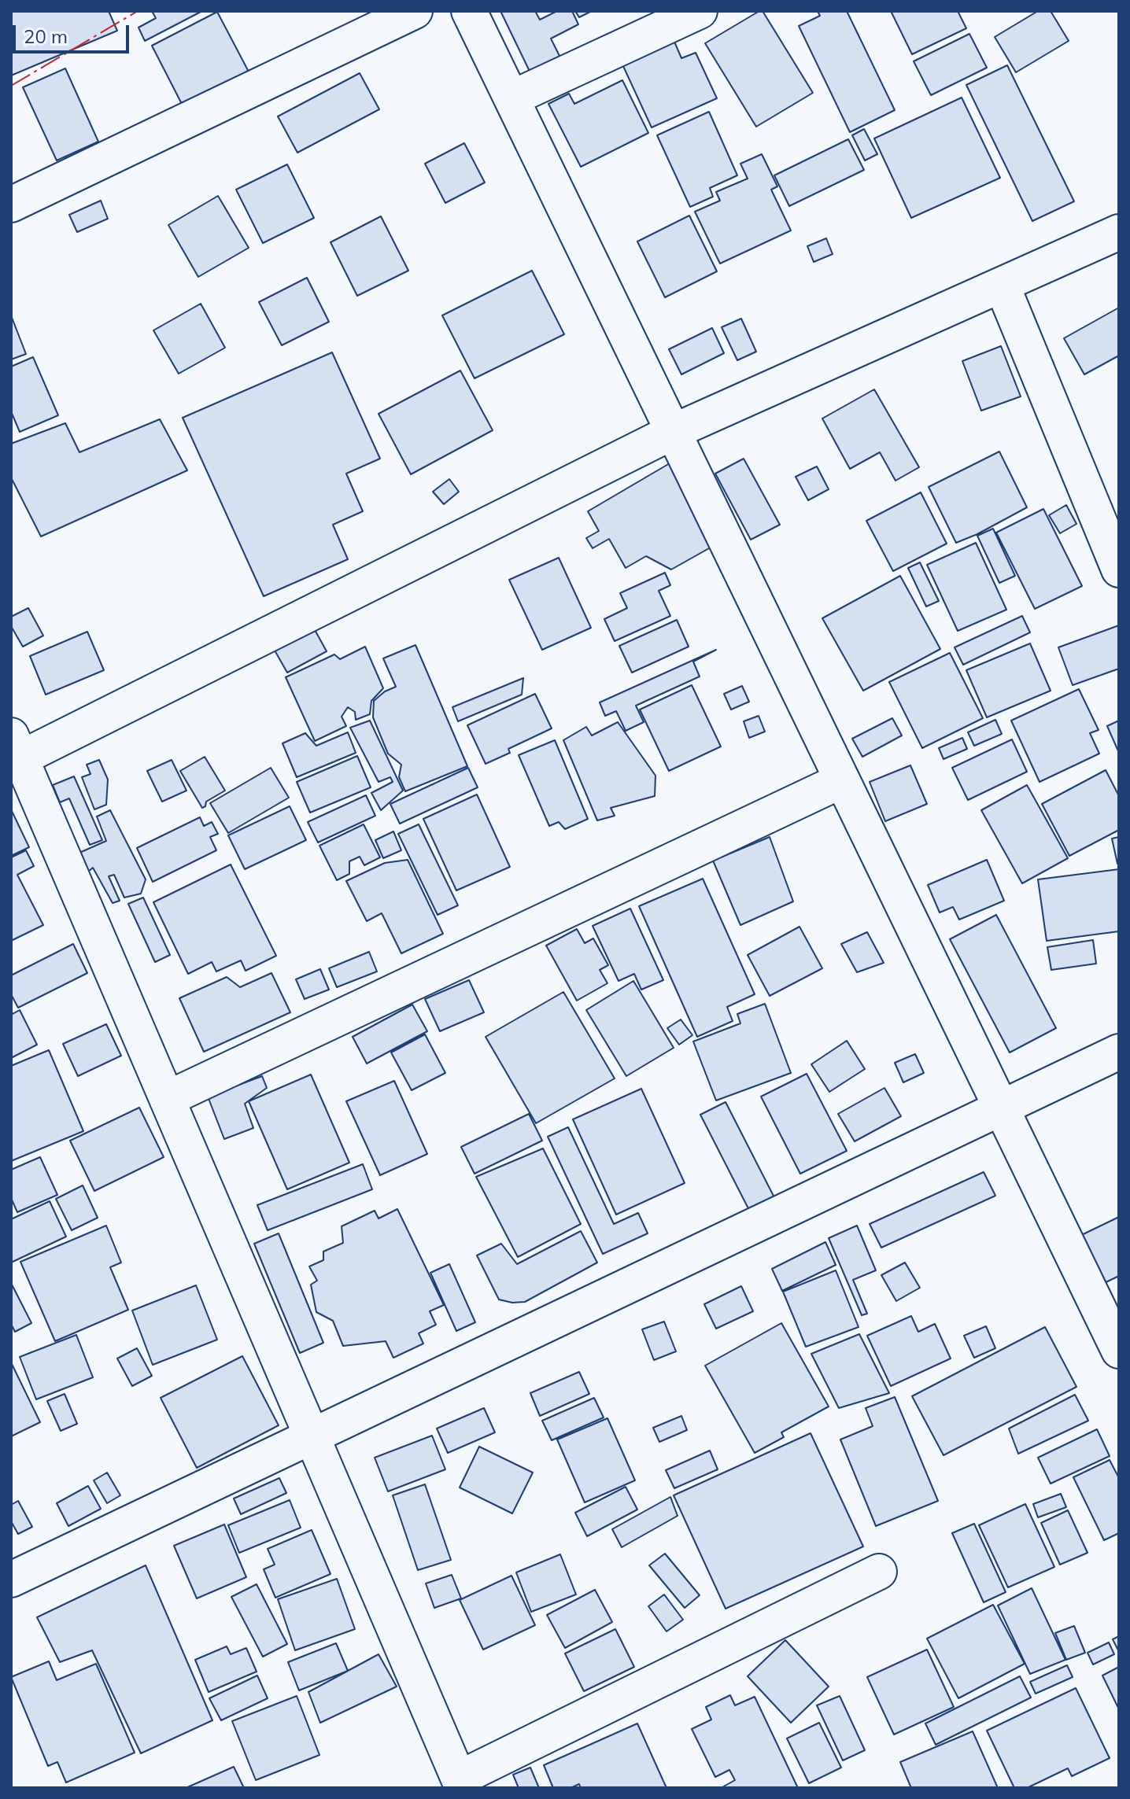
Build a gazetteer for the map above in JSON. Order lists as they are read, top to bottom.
{
  "scale_bar": "20 m"
}
